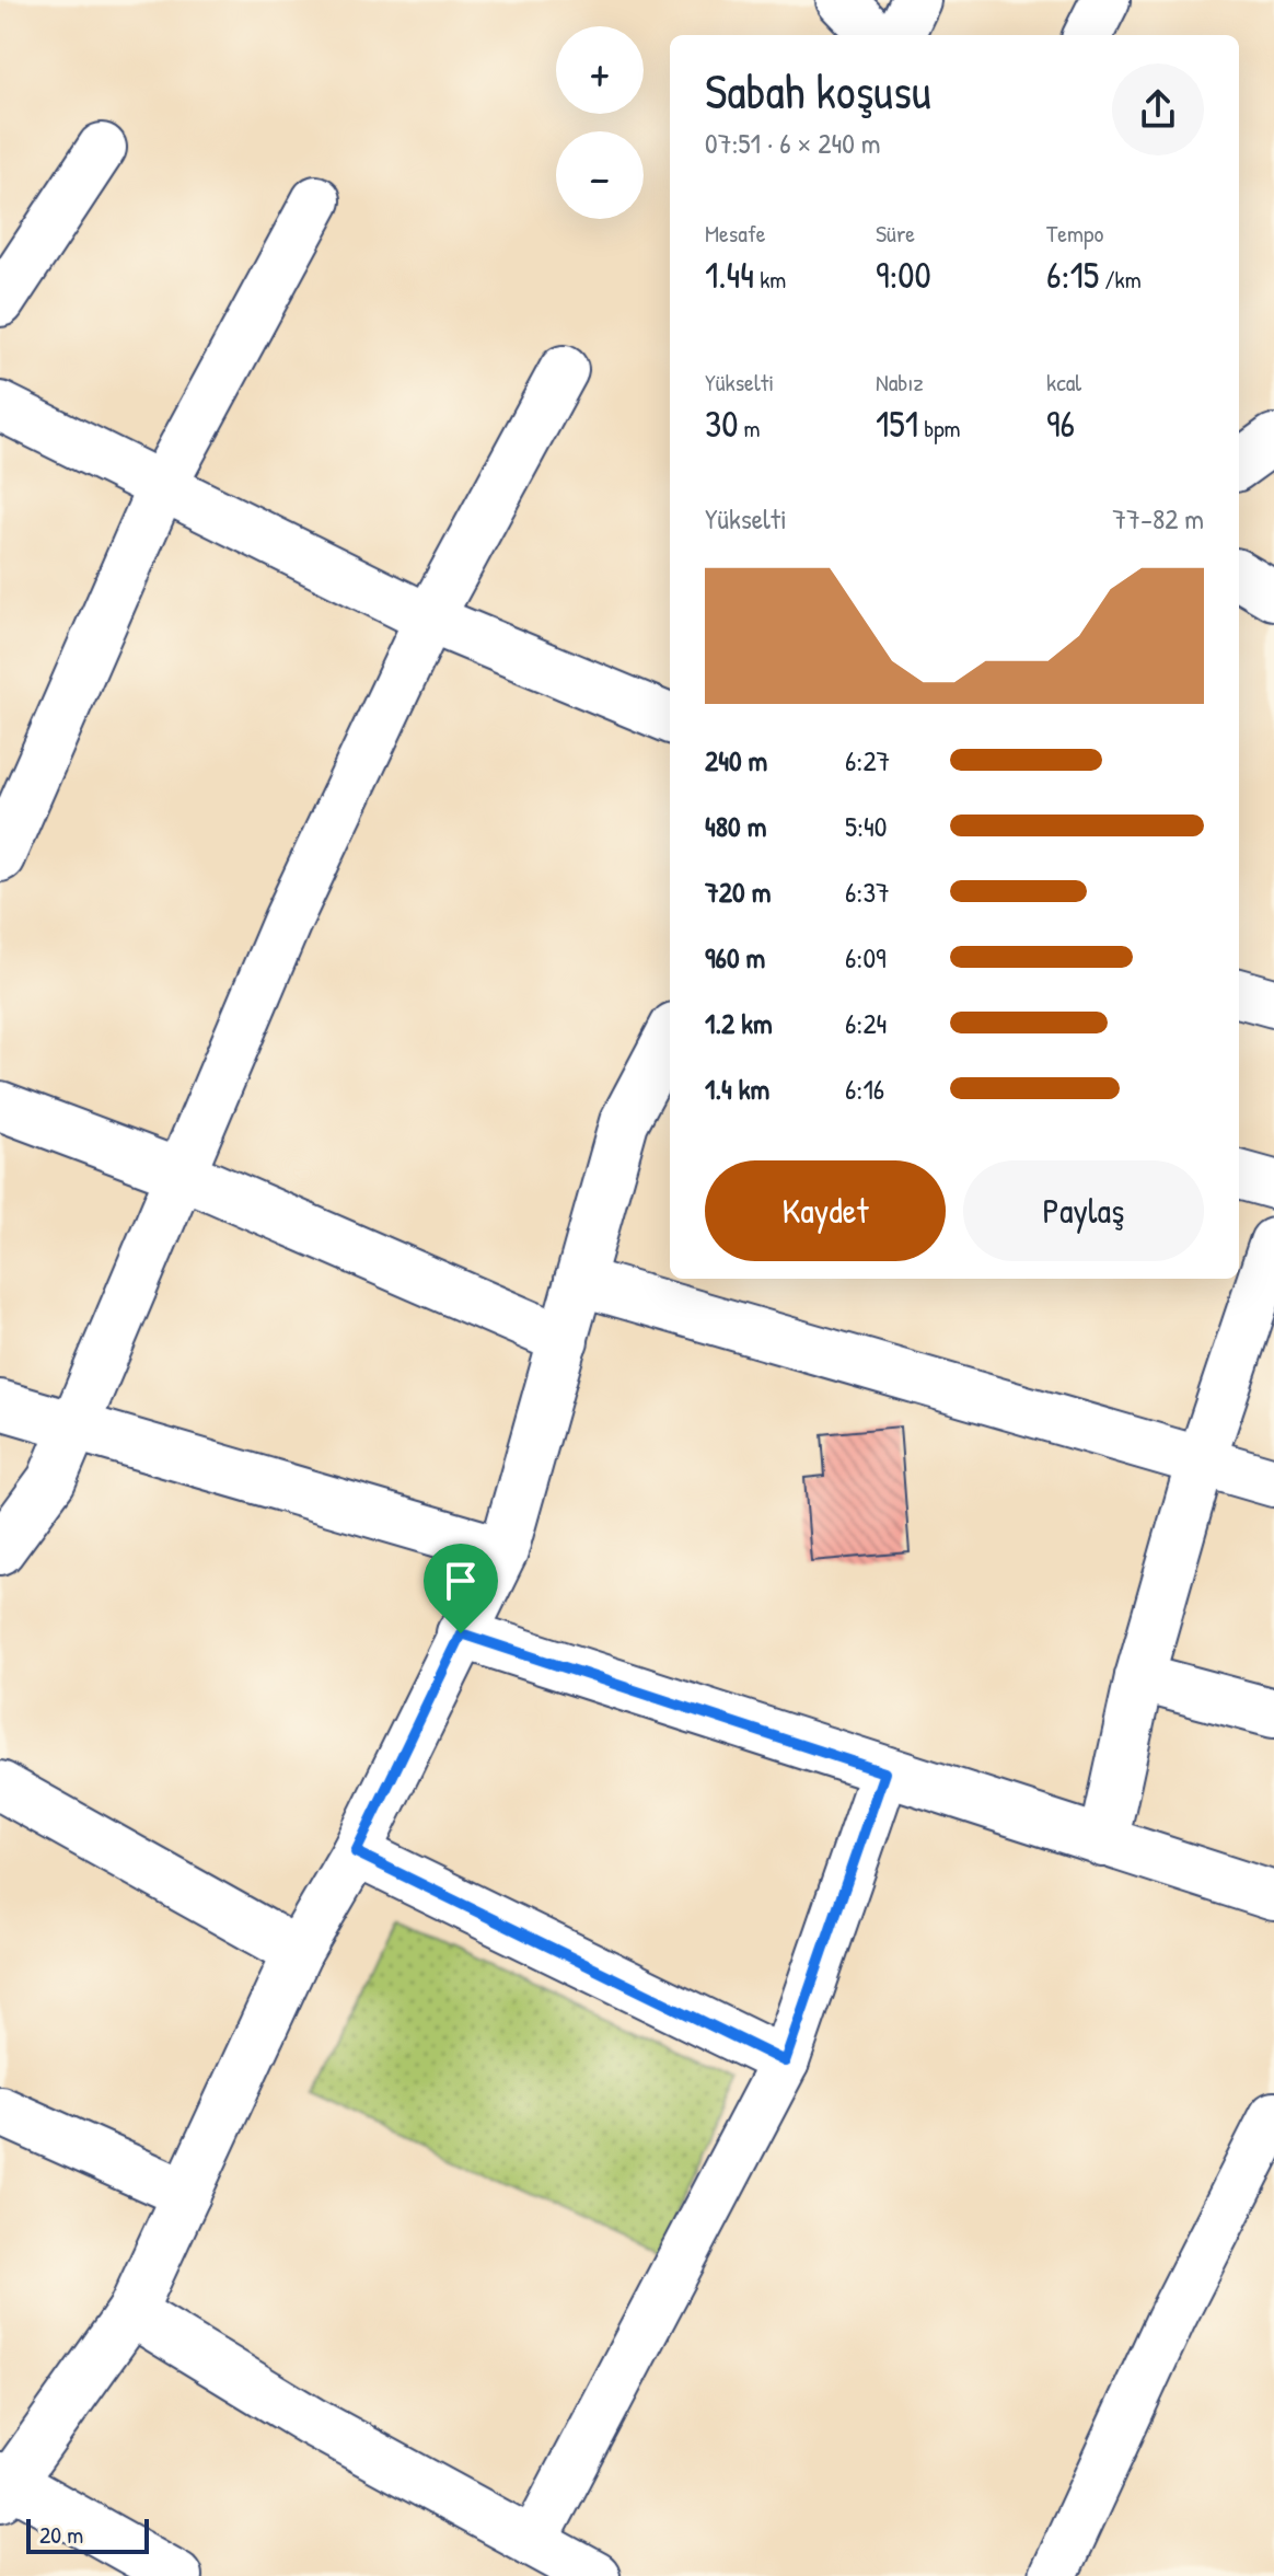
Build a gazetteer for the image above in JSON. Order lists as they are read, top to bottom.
{
  "scale_bar": "20 m",
  "page": {
    "map_buttons": ["+", "−"],
    "heading": ["Sabah koşusu", "07:51 · 6 × 240 m"],
    "stats": [
      ["Mesafe", "1.44 km"],
      ["Süre", "9:00"],
      ["Tempo", "6:15 /km"],
      ["Yükselti", "30 m"],
      ["Nabız", "151 bpm"],
      ["kcal", "96"]
    ],
    "chart": ["Yükselti", "77–82 m"],
    "list": [
      {
        "name": "240 m",
        "note": "6:27"
      },
      {
        "name": "480 m",
        "note": "5:40"
      },
      {
        "name": "720 m",
        "note": "6:37"
      },
      {
        "name": "960 m",
        "note": "6:09"
      },
      {
        "name": "1.2 km",
        "note": "6:24"
      },
      {
        "name": "1.4 km",
        "note": "6:16"
      }
    ],
    "buttons": ["Kaydet", "Paylaş"],
    "scale": "20 m"
  }
}
